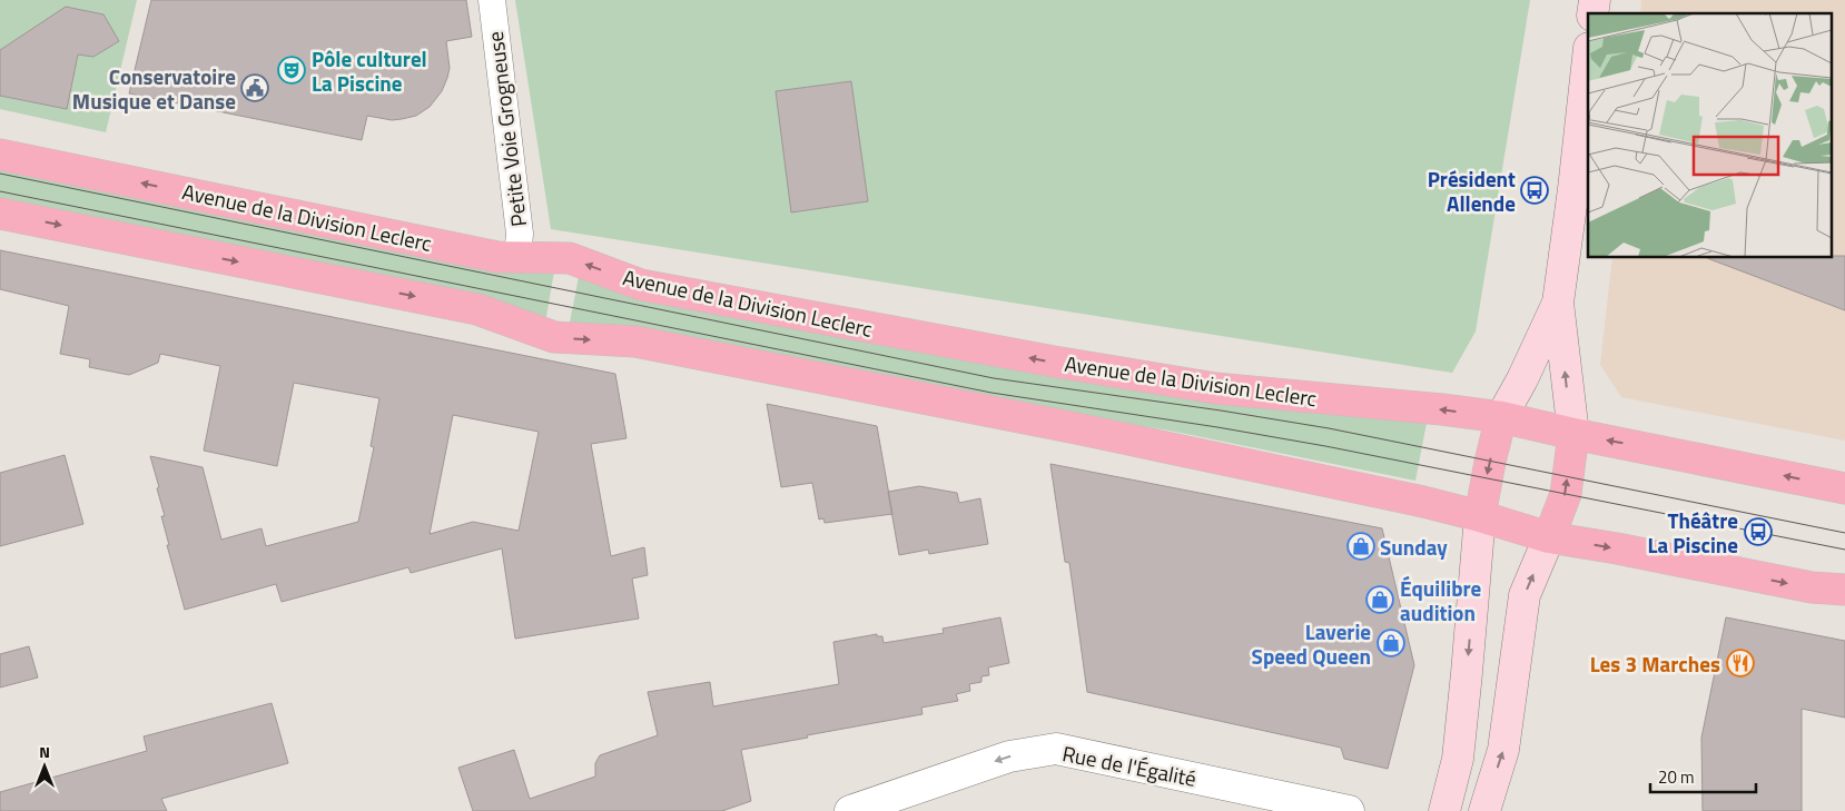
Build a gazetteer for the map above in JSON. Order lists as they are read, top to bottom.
{
  "streets": {
    "main road": ["Avenue de la Division Leclerc"],
    "street": ["Petite Voie Grogneuse", "Rue de l'Égalité"]
  },
  "crossings": [
    ["Petite Voie Grogneuse", "Avenue de la Division Leclerc"]
  ],
  "one_way": ["Rue de l'Égalité"],
  "places": {
    "theatre": ["Pôle culturel La Piscine"],
    "public building": ["Conservatoire Musique et Danse"],
    "bus stop": ["Président Allende", "Théâtre La Piscine"],
    "shop": ["Sunday", "Équilibre audition", "Laverie Speed Queen"],
    "restaurant": ["Les 3 Marches"]
  },
  "scale_bar": "20 m",
  "north": "top"
}
